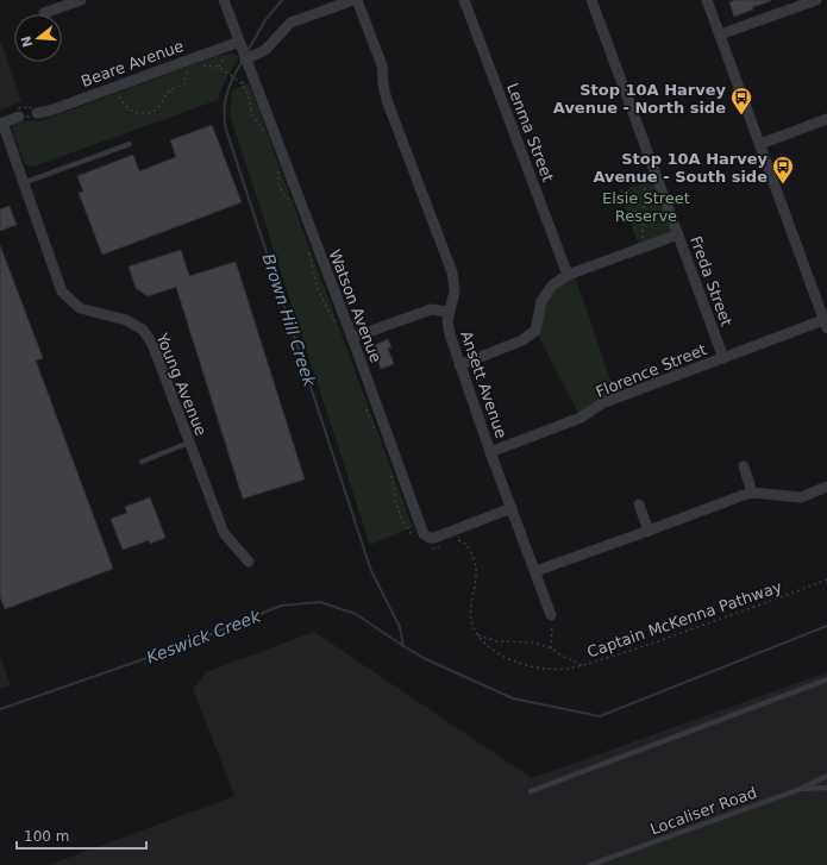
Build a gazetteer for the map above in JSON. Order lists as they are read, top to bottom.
{
  "streets": {
    "street": [
      "Beare Avenue",
      "Lenma Street",
      "Freda Street",
      "Watson Avenue",
      "Florence Street",
      "Young Avenue",
      "Ansett Avenue"
    ],
    "lane": ["Localiser Road"],
    "path": ["Captain McKenna Pathway"]
  },
  "crossings": [
    ["Beare Avenue", "Watson Avenue"],
    ["Freda Street", "Florence Street"],
    ["Florence Street", "Ansett Avenue"]
  ],
  "water": ["Brown Hill Creek", "Keswick Creek"],
  "parks": ["Elsie Street Reserve"],
  "places": {
    "bus stop": ["Stop 10A Harvey Avenue - North side", "Stop 10A Harvey Avenue - South side"]
  },
  "scale_bar": "100 m",
  "north": "left"
}
